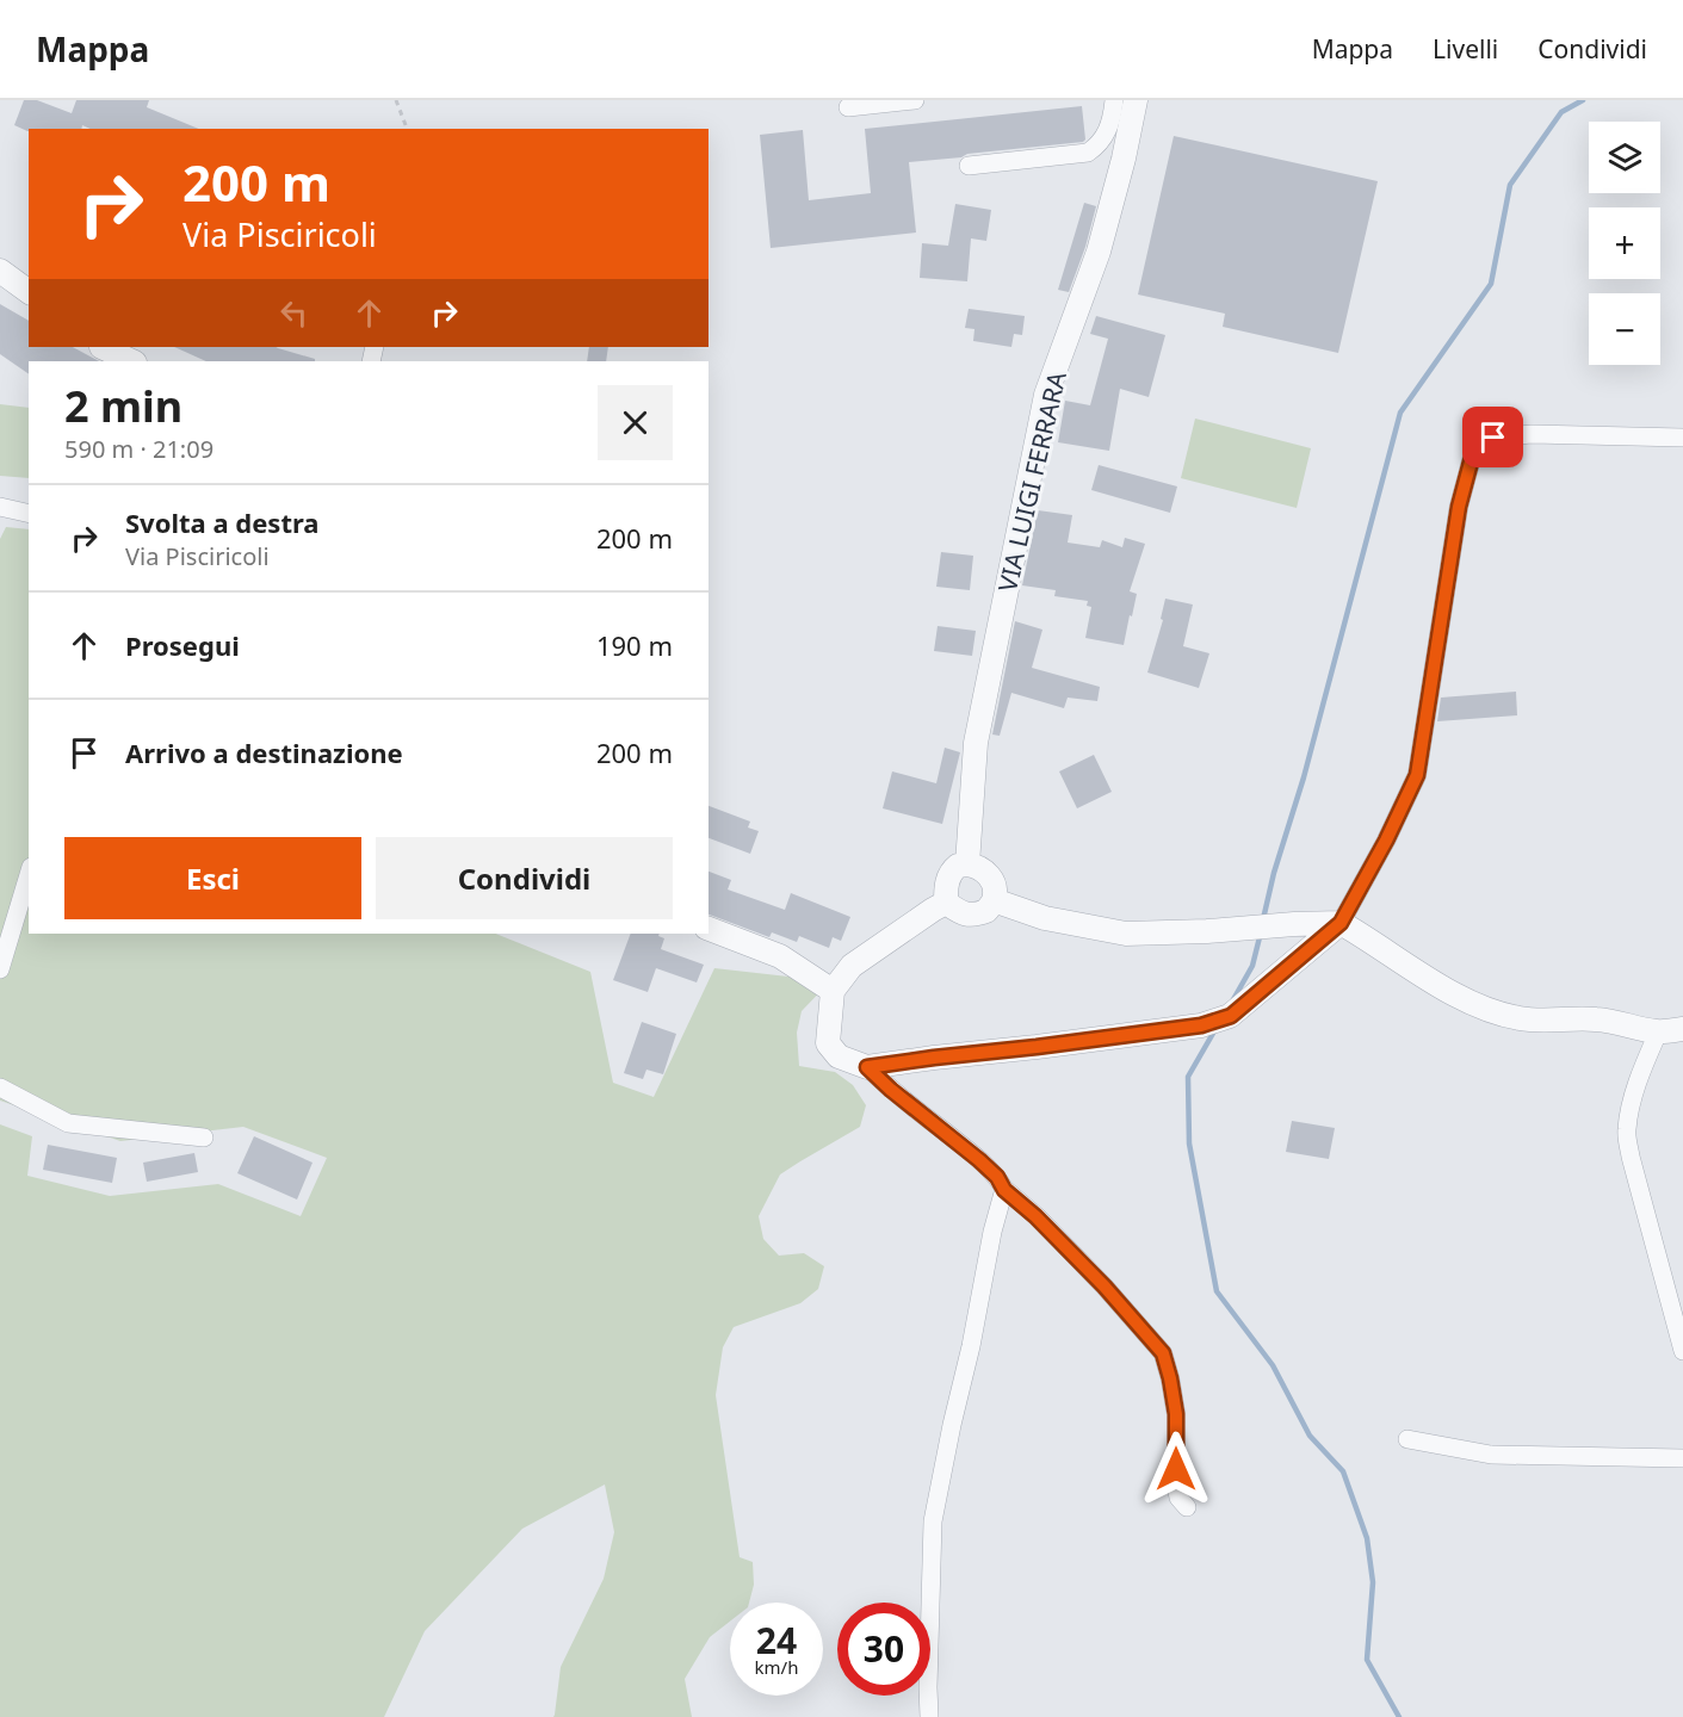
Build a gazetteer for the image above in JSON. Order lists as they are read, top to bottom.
{
  "streets": {
    "street": ["VIA LUIGI FERRARA"]
  },
  "page": {
    "header": "Mappa",
    "nav": ["Mappa", "Livelli", "Condividi"],
    "map_buttons": ["+", "−"],
    "turn": ["200 m", "Via Pisciricoli"],
    "heading": ["2 min", "590 m · 21:09"],
    "list": [
      {
        "name": "Svolta a destra",
        "note": "Via Pisciricoli",
        "value": "200 m"
      },
      {
        "name": "Prosegui",
        "value": "190 m"
      },
      {
        "name": "Arrivo a destinazione",
        "value": "200 m"
      }
    ],
    "buttons": ["Esci", "Condividi"],
    "speed": "24 km/h",
    "limit": "30"
  }
}
